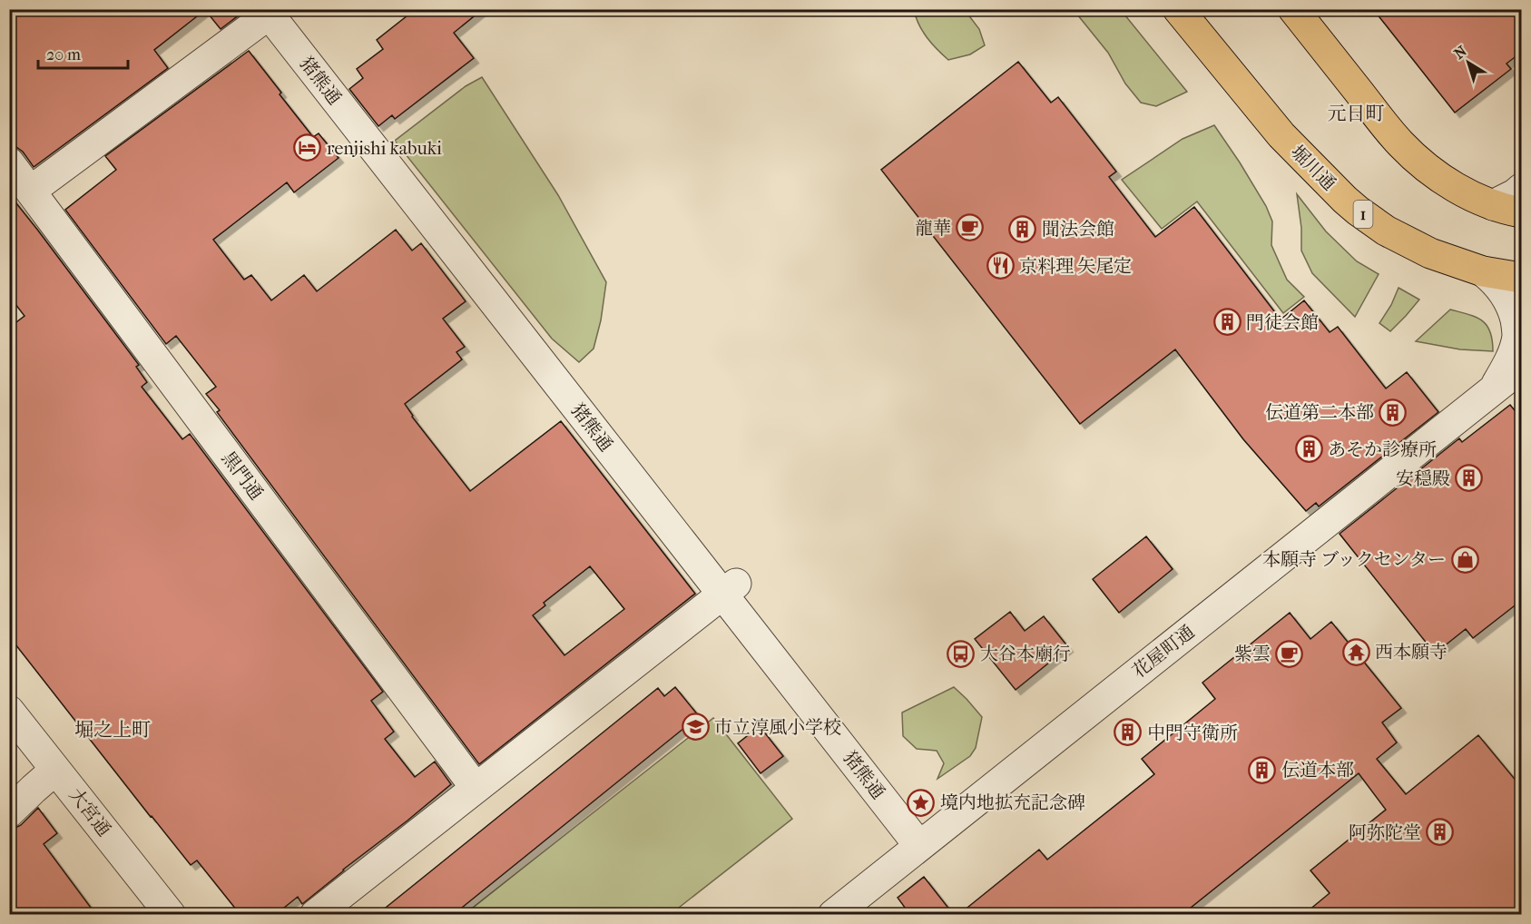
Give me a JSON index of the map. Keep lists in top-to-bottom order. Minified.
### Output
{"streets":{"highway":["堀川通","1"],"street":["猪熊通","黒門通","花屋町通","大宮通"]},"crossings":[["猪熊通","花屋町通"],["堀川通","花屋町通"]],"districts":["元日町","堀之上町"],"places":{"hotel":["renjishi kabuki"],"cafe":["龍華","紫雲"],"building":["聞法会館","門徒会館","伝道第二本部","あそか診療所","安穏殿","中門守衛所","伝道本部","阿弥陀堂"],"restaurant":["京料理 矢尾定"],"shop":["本願寺 ブックセンター"],"temple":["西本願寺"],"bus stop":["大谷本廟行"],"school or university":["市立淳風小学校"],"place":["境内地拡充記念碑"]},"scale_bar":"20 m","north":"top left"}
